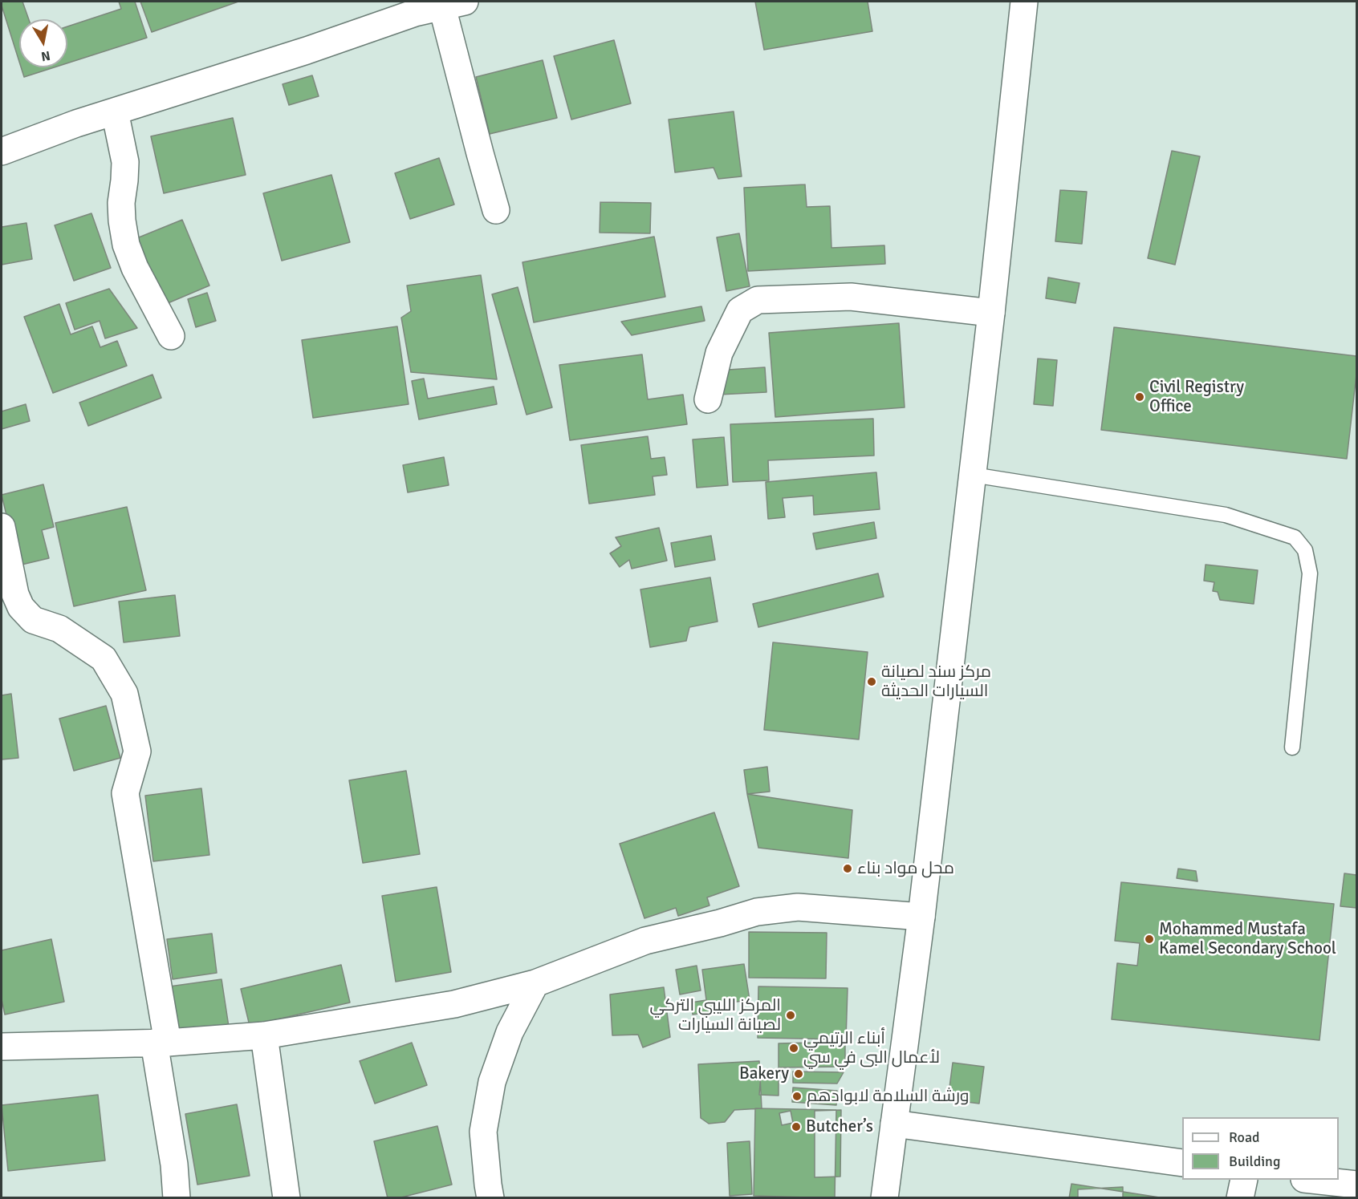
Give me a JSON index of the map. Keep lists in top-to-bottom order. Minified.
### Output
{"places":["Civil Registry Office","مركز سند لصيانة السيارات الحديثة","محل مواد بناء","Mohammed Mustafa Kamel Secondary School","المركز الليبي التركي لصيانة السيارات","أبناء الرتيمي لأعمال البى في سي","Bakery","ورشة السلامة لابوادهم","Butcher’s"],"legend":["Road","Building"],"north":"bottom"}
